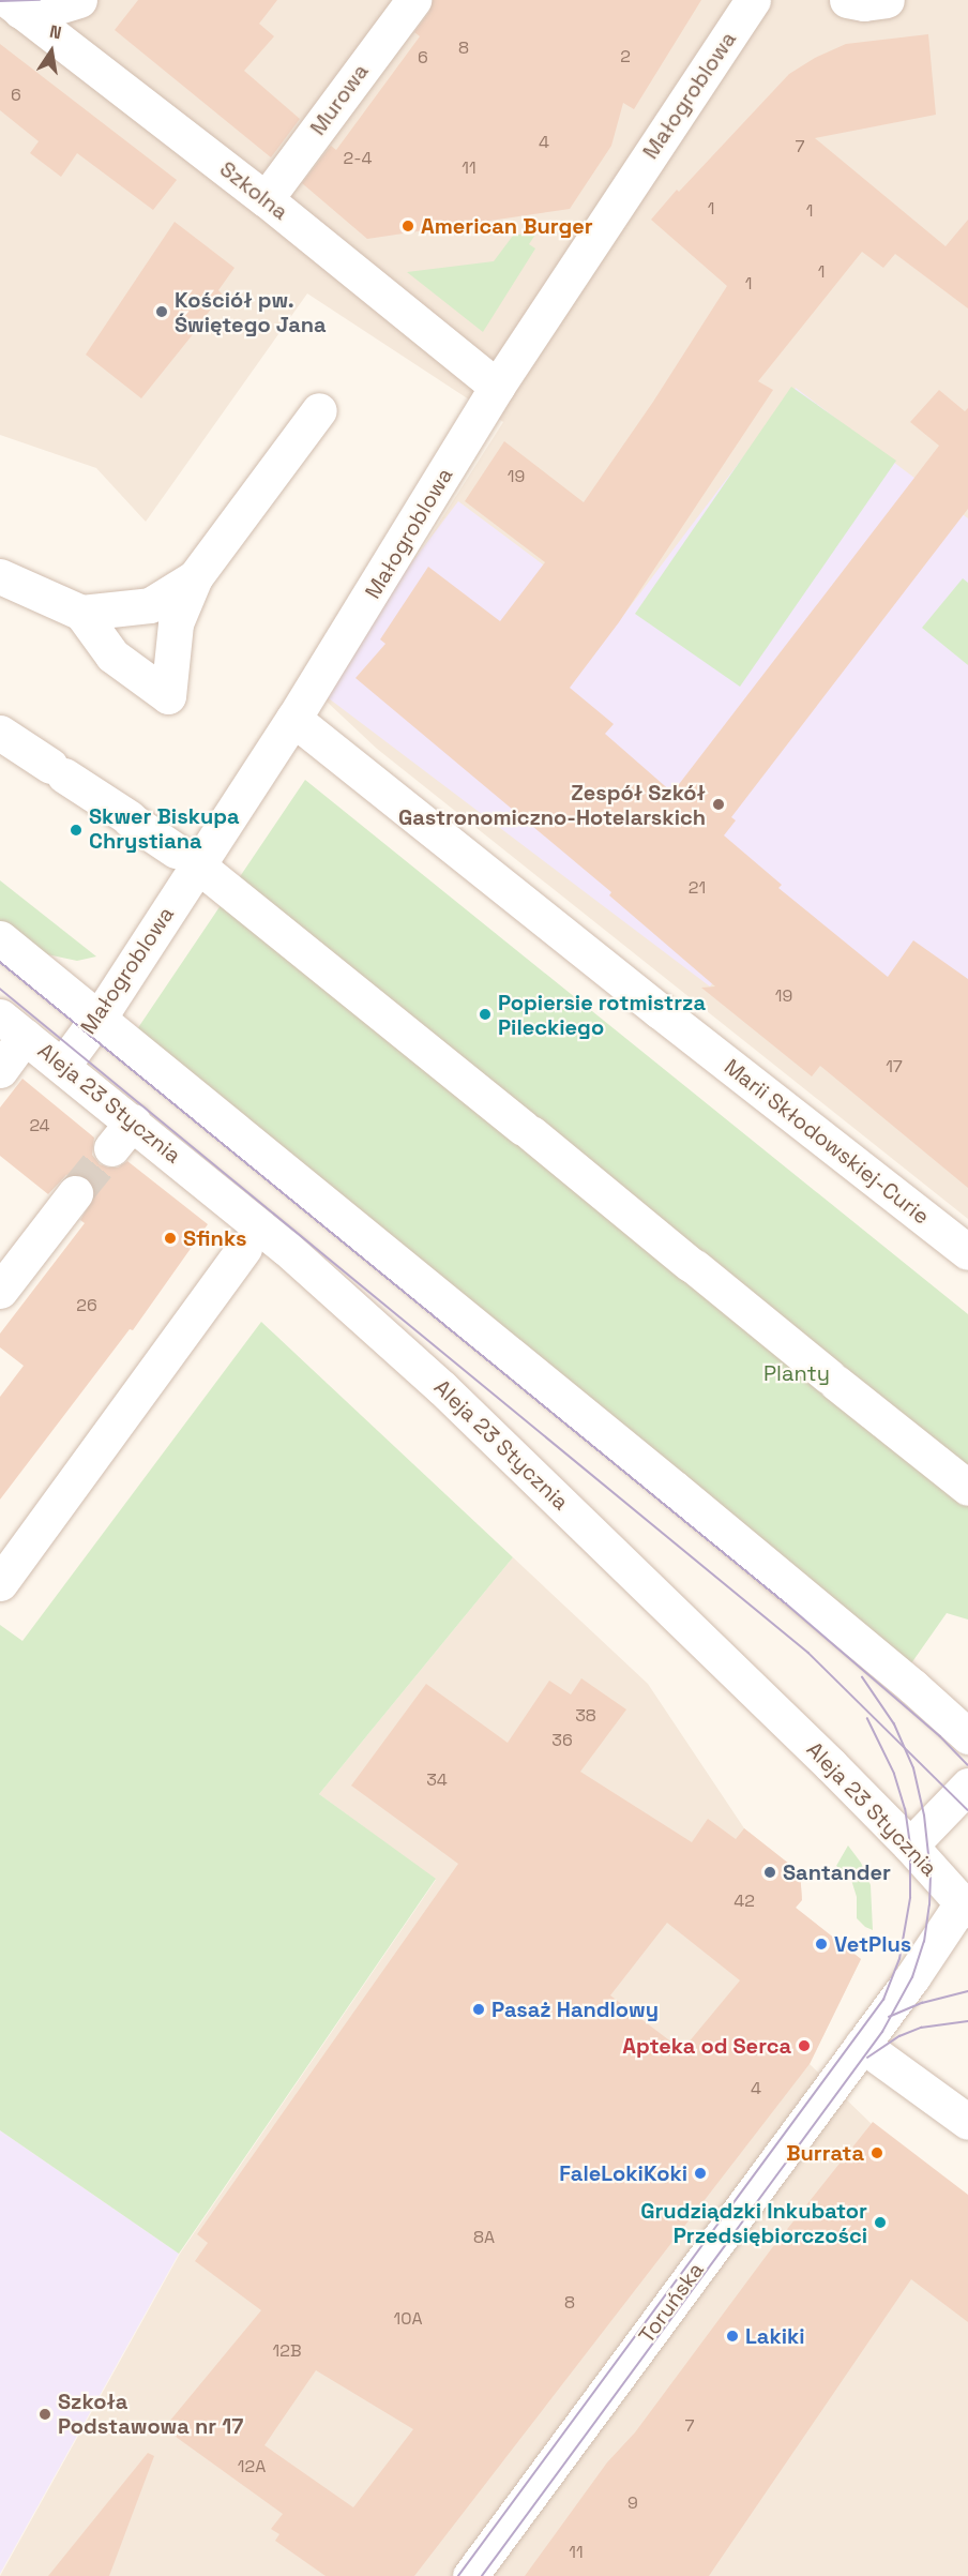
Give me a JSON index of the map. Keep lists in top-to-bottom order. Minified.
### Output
{"streets":{"street":["Małogroblowa","Murowa","Szkolna","Aleja 23 Stycznia","Marii Skłodowskiej-Curie","Toruńska"]},"crossings":[["Małogroblowa","Szkolna"],["Małogroblowa","Aleja 23 Stycznia"],["Małogroblowa","Marii Skłodowskiej-Curie"],["Murowa","Szkolna"],["Aleja 23 Stycznia","Toruńska"]],"parks":["Planty"],"places":["American Burger","Kościół pw. Świętego Jana","Zespół Szkół Gastronomiczno-Hotelarskich","Skwer Biskupa Chrystiana","Popiersie rotmistrza Pileckiego","Sfinks","Santander","VetPlus","Pasaż Handlowy","Apteka od Serca","Burrata","FaleLokiKoki","Grudziądzki Inkubator Przedsiębiorczości","Lakiki","Szkoła Podstawowa nr 17"],"house_numbers":["8","2","6","6","4","7","2-4","11","1","1","1","1","19","21","19","17","24","26","38","36","34","42","4","8A","8","10A","12B","7","12A","9","11"],"north":"top"}
